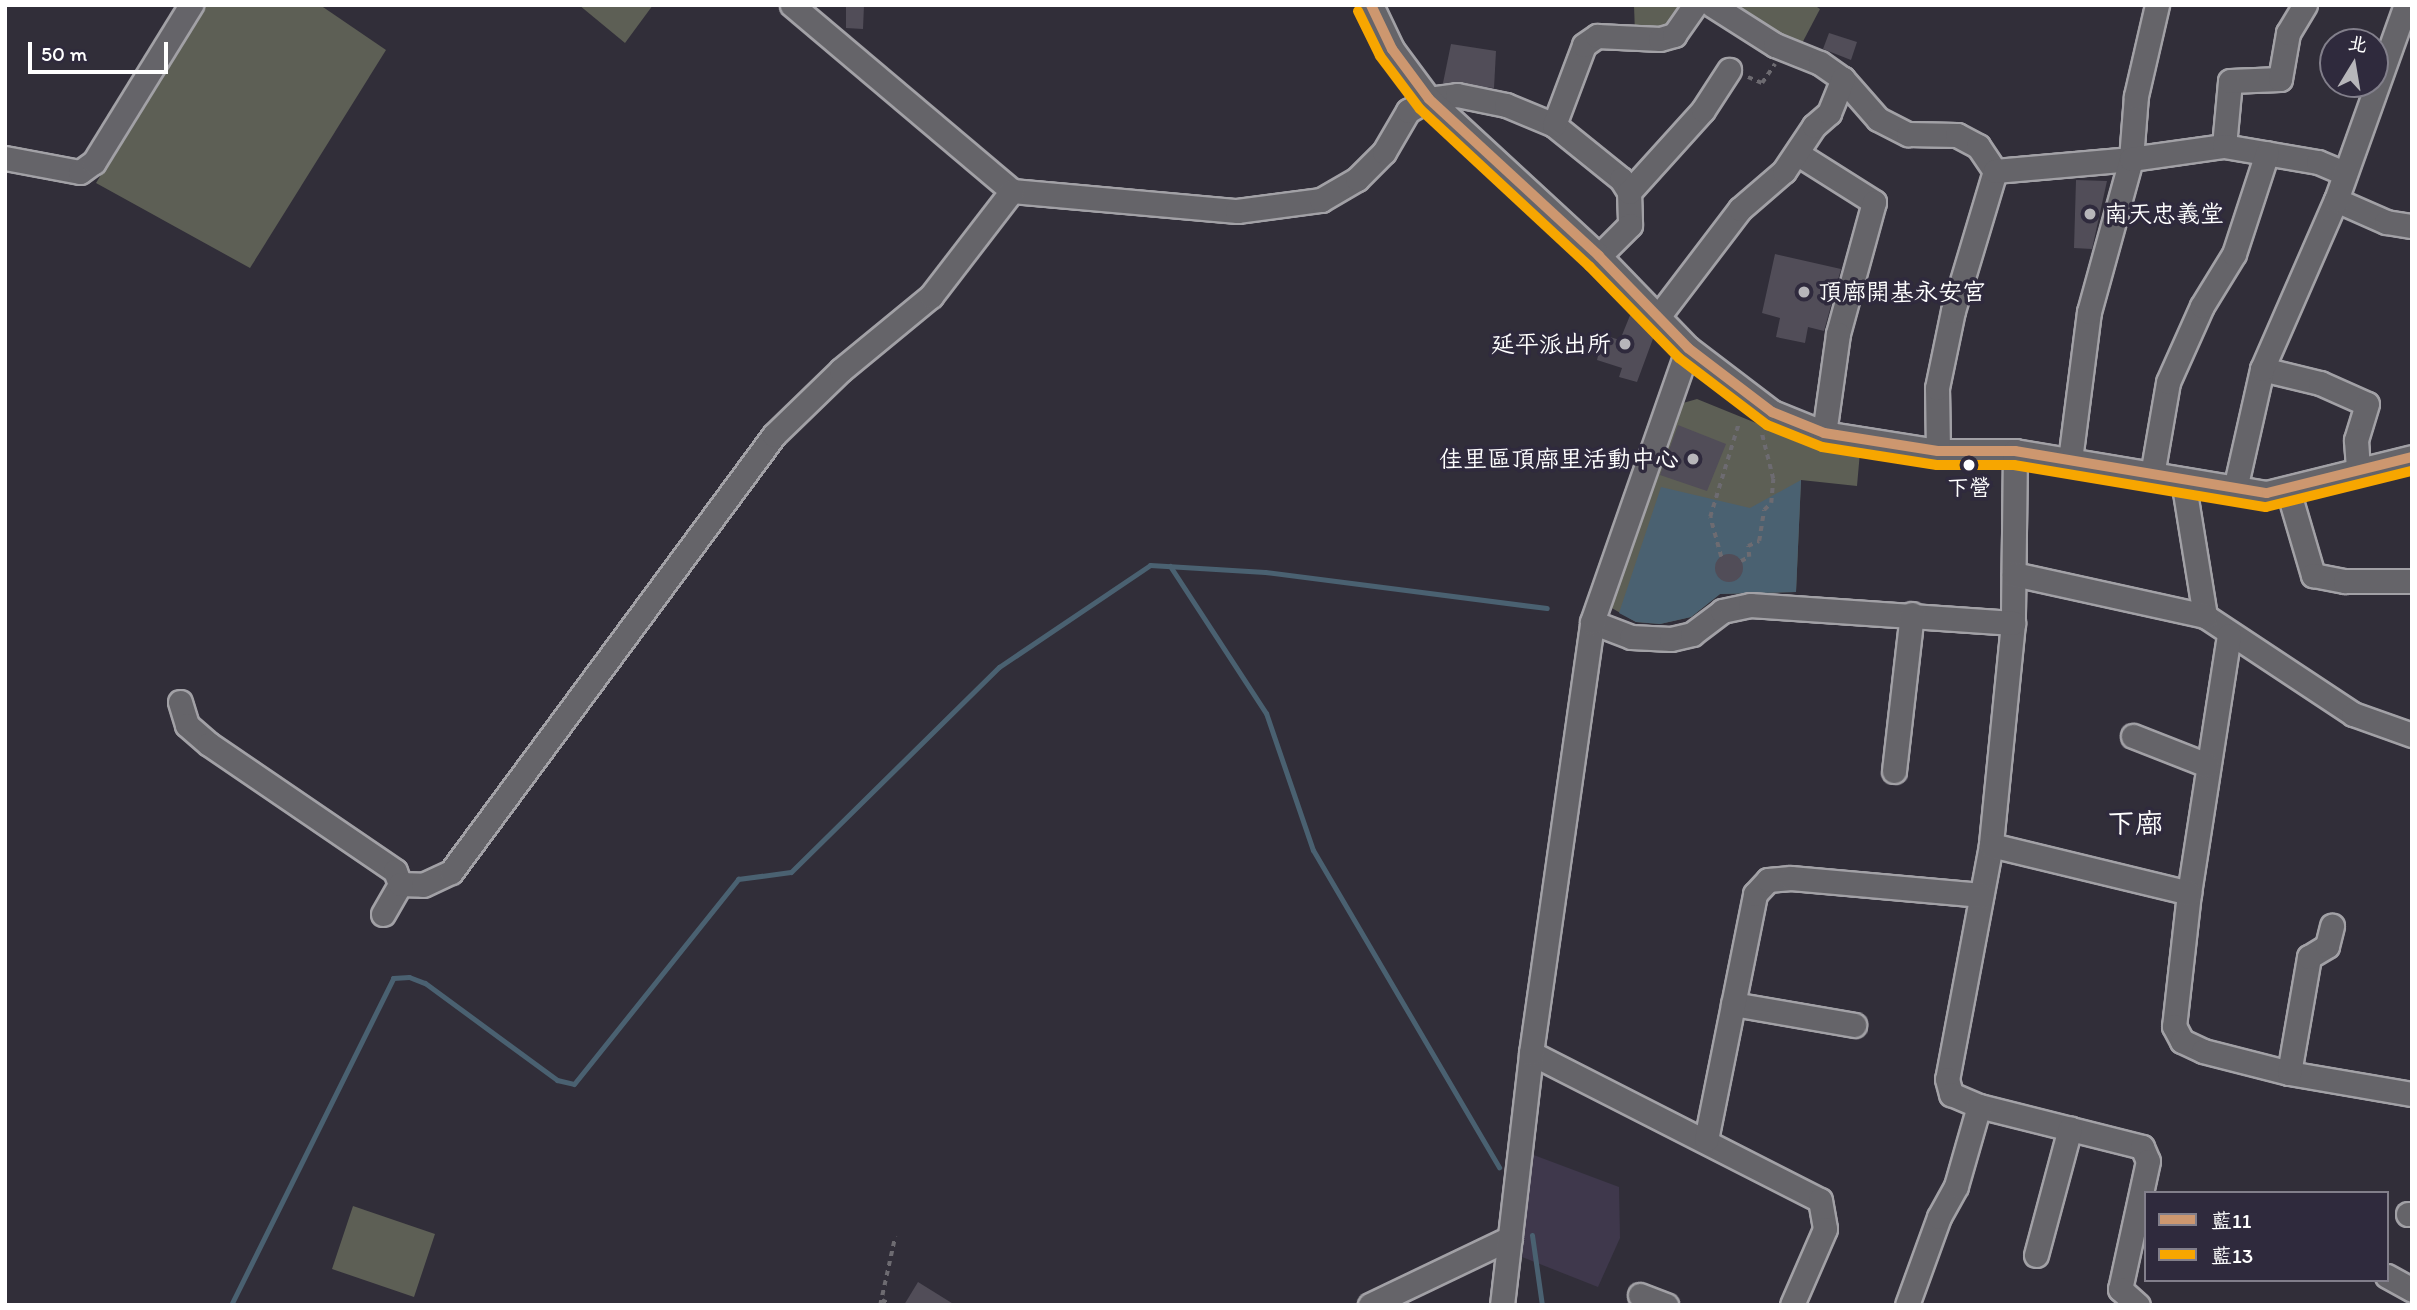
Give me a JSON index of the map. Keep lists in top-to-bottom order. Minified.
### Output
{"districts":["下廍"],"places":["南天忠義堂","頂廍開基永安宮","延平派出所","佳里區頂廍里活動中心","下營"],"lines":["transit line 藍11","transit line 藍13"],"legend":["藍11","藍13"],"scale_bar":"50 m","north":"top"}
